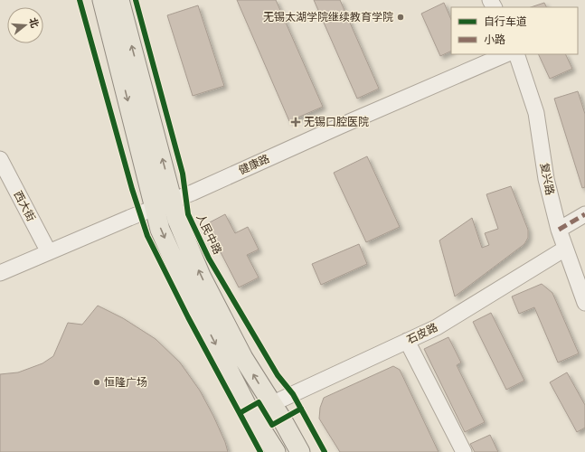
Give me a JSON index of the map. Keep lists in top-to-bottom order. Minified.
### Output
{"streets":{"main road":["人民中路"],"street":["健康路","复兴路","西大街","石皮路"]},"crossings":[["健康路","西大街"],["健康路","人民中路"],["复兴路","石皮路"],["人民中路","石皮路"]],"places":{"other":["无锡太湖学院继续教育学院","恒隆广场"],"health":["无锡口腔医院"]},"legend":["自行车道","小路"],"north":"right"}
